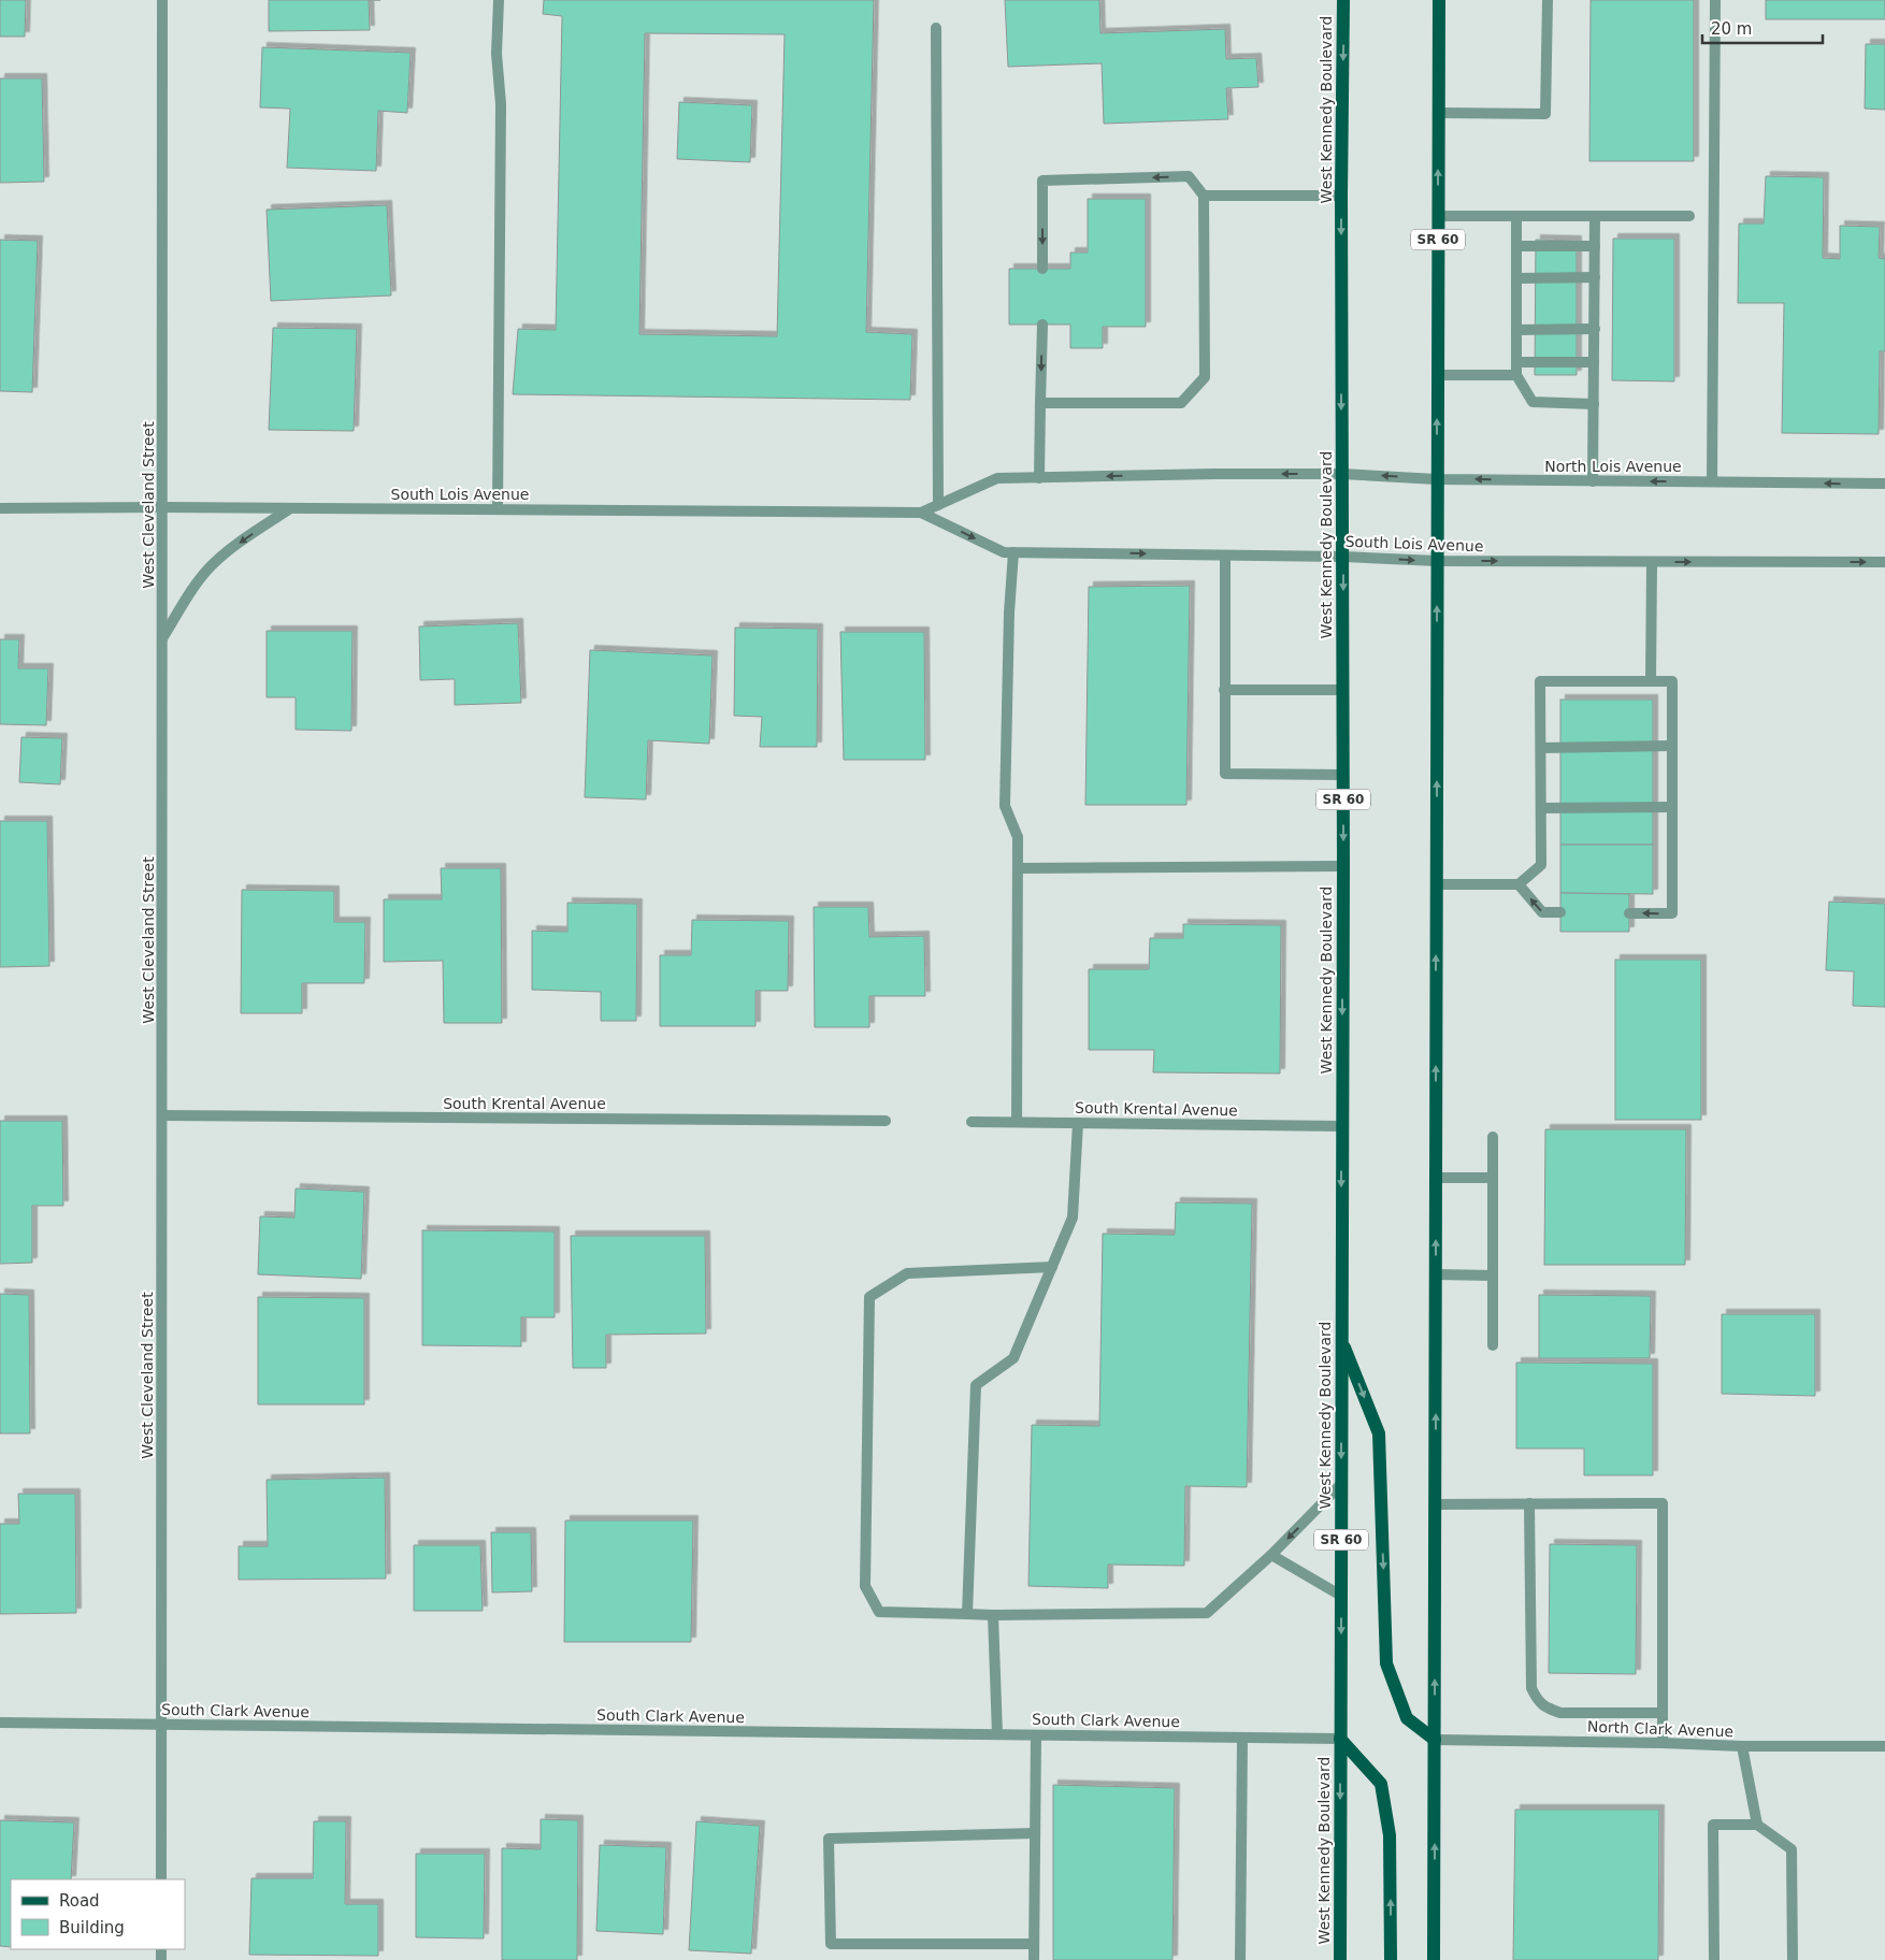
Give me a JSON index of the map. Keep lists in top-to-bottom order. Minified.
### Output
{"streets":{"main road":["West Kennedy Boulevard","SR 60"],"street":["North Lois Avenue","South Lois Avenue","West Cleveland Street","South Krental Avenue","South Clark Avenue","North Clark Avenue"]},"crossings":[["West Kennedy Boulevard","North Lois Avenue"],["West Kennedy Boulevard","South Lois Avenue"],["West Kennedy Boulevard","South Krental Avenue"],["West Kennedy Boulevard","South Clark Avenue"],["SR 60","North Lois Avenue"],["SR 60","South Lois Avenue"],["SR 60","North Clark Avenue"],["North Lois Avenue","South Lois Avenue"],["South Lois Avenue","West Cleveland Street"],["West Cleveland Street","South Krental Avenue"],["West Cleveland Street","South Clark Avenue"]],"one_way":["North Lois Avenue"],"legend":["Road","Building"],"scale_bar":"20 m"}
